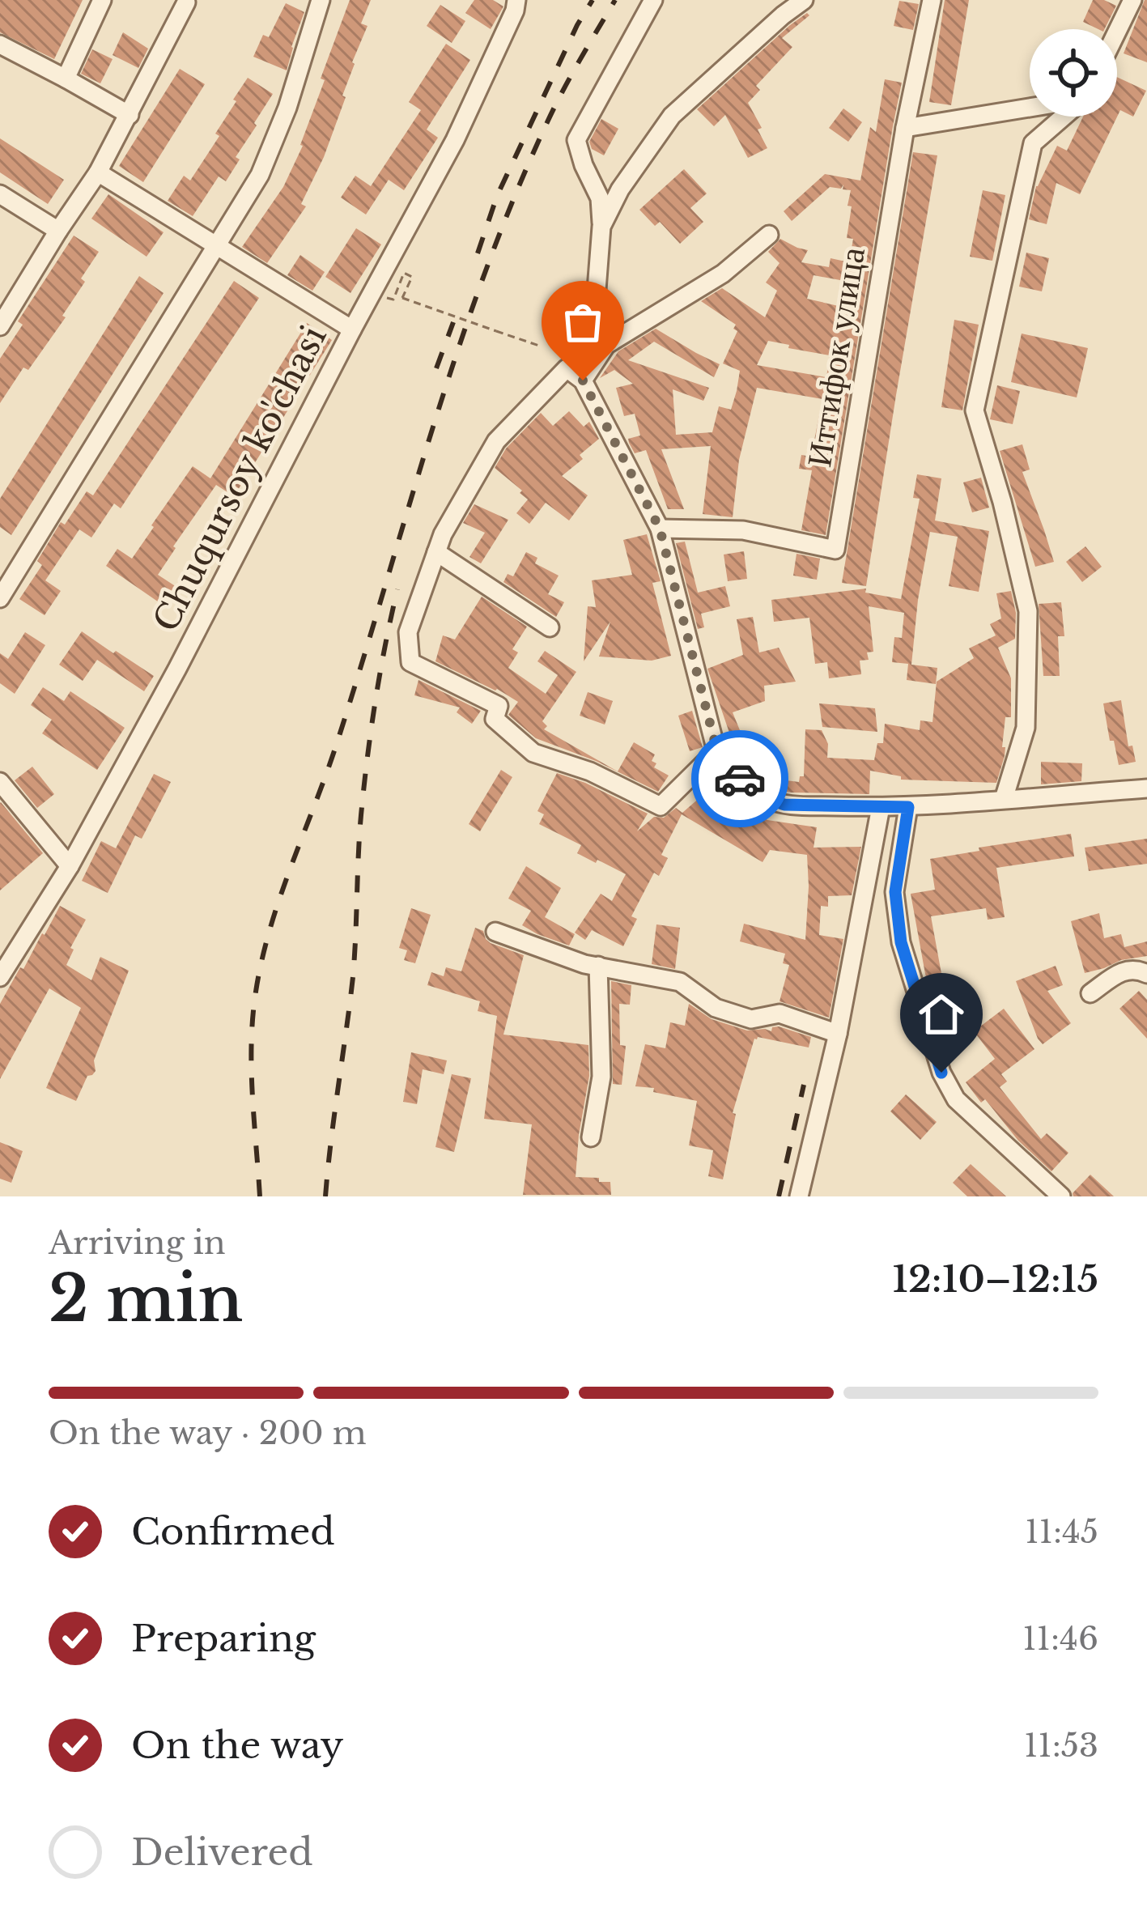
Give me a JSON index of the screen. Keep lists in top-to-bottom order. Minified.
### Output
{"streets":{"street":["Иттифок улица","Chuqursoy ko'chasi"]},"page":{"heading":["2 min","Arriving in","12:10–12:15"],"bar":"On the way · 200 m","list":[["Confirmed","11:45"],["Preparing","11:46"],["On the way","11:53"],"Delivered"]}}
